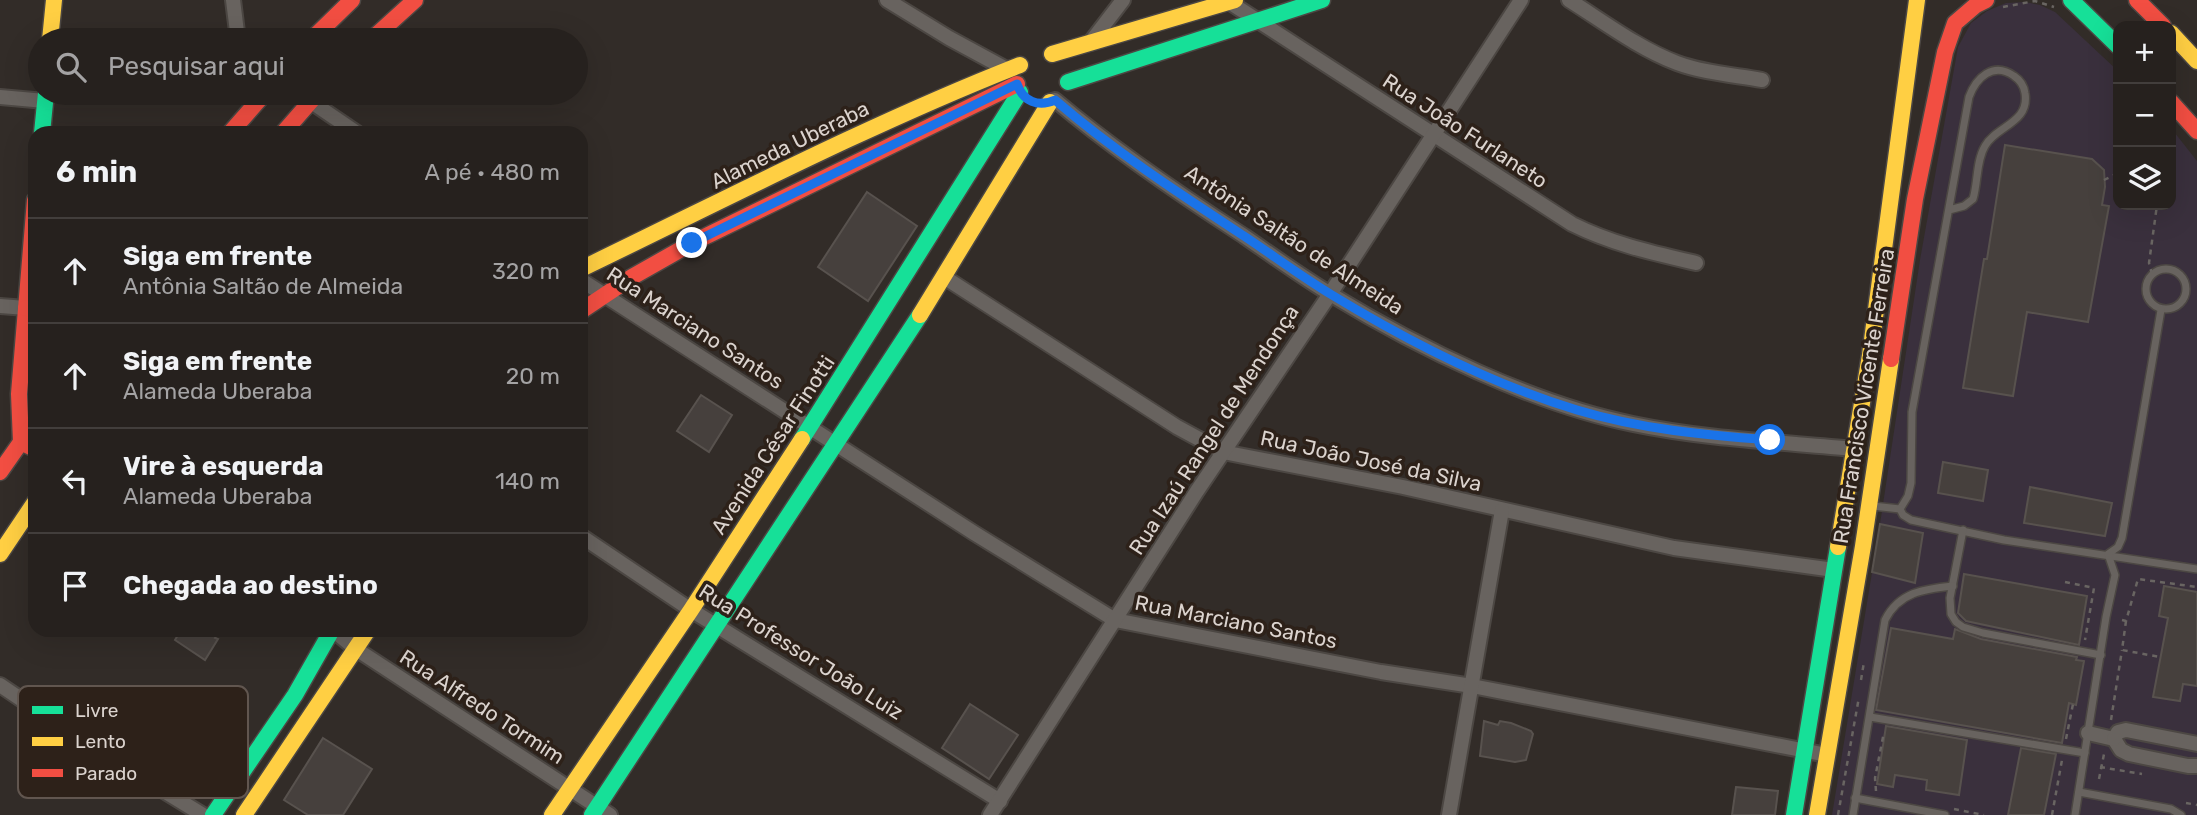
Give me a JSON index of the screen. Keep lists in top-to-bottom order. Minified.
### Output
{"streets":{"main road":["Alameda Uberaba","Rua Francisco Vicente Ferreira","Avenida César Finotti"],"street":["Rua João Furlaneto","Antônia Saltão de Almeida","Rua Marciano Santos","Rua Izaú Rangel de Mendonça","Rua João José da Silva","Rua Professor João Luiz","Rua Alfredo Tormim"]},"crossings":[["Rua João Furlaneto","Alameda Uberaba"],["Rua João Furlaneto","Rua Izaú Rangel de Mendonça"],["Alameda Uberaba","Antônia Saltão de Almeida"],["Alameda Uberaba","Rua Marciano Santos"],["Alameda Uberaba","Avenida César Finotti"],["Antônia Saltão de Almeida","Rua Francisco Vicente Ferreira"],["Antônia Saltão de Almeida","Rua Izaú Rangel de Mendonça"],["Antônia Saltão de Almeida","Avenida César Finotti"],["Rua Marciano Santos","Rua Francisco Vicente Ferreira"],["Rua Marciano Santos","Rua Izaú Rangel de Mendonça"],["Rua Marciano Santos","Avenida César Finotti"],["Rua Francisco Vicente Ferreira","Rua João José da Silva"],["Rua Izaú Rangel de Mendonça","Rua João José da Silva"],["Rua Izaú Rangel de Mendonça","Rua Professor João Luiz"],["Avenida César Finotti","Rua Professor João Luiz"],["Avenida César Finotti","Rua Alfredo Tormim"]],"legend":["Livre","Lento","Parado"],"page":{"map_buttons":["+","−"],"search":"Pesquisar aqui","heading":["6 min","A pé · 480 m"],"list":[["Siga em frente","Antônia Saltão de Almeida","320 m"],["Siga em frente","Alameda Uberaba","20 m"],["Vire à esquerda","Alameda Uberaba","140 m"],"Chegada ao destino"]}}
